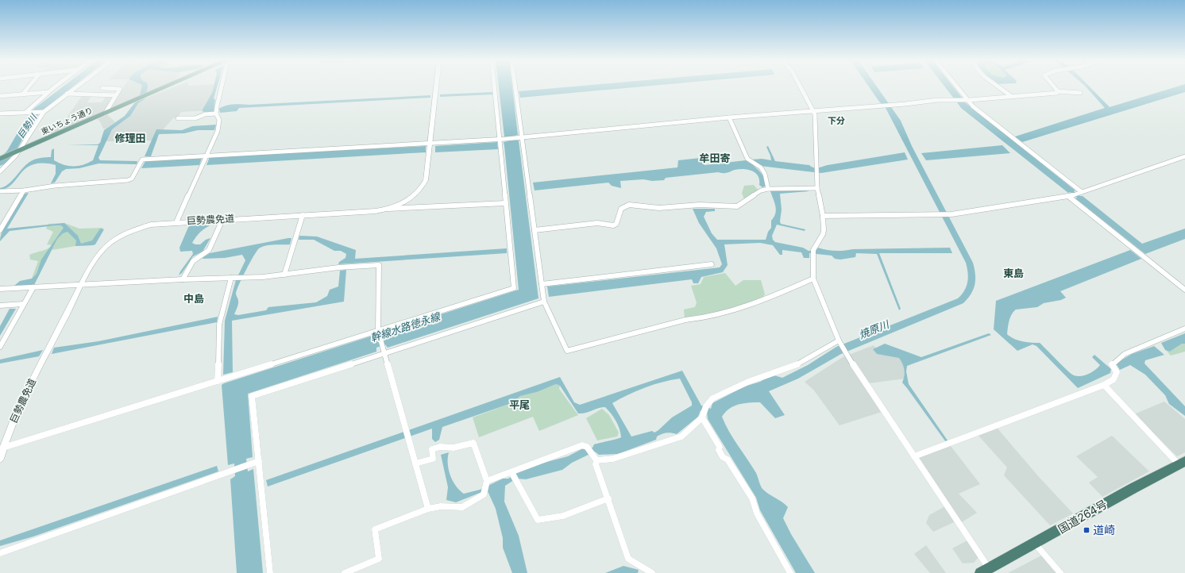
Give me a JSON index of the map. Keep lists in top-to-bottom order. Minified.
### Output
{"streets":{"highway":["国道264号"],"main road":["東いちょう通り"],"street":["巨勢農免道"]},"districts":["下分","修理田","牟田寄","東島","中島","平尾"],"water":["巨勢川","幹線水路徳永線","焼原川"],"places":{"transit":["道崎"]}}
